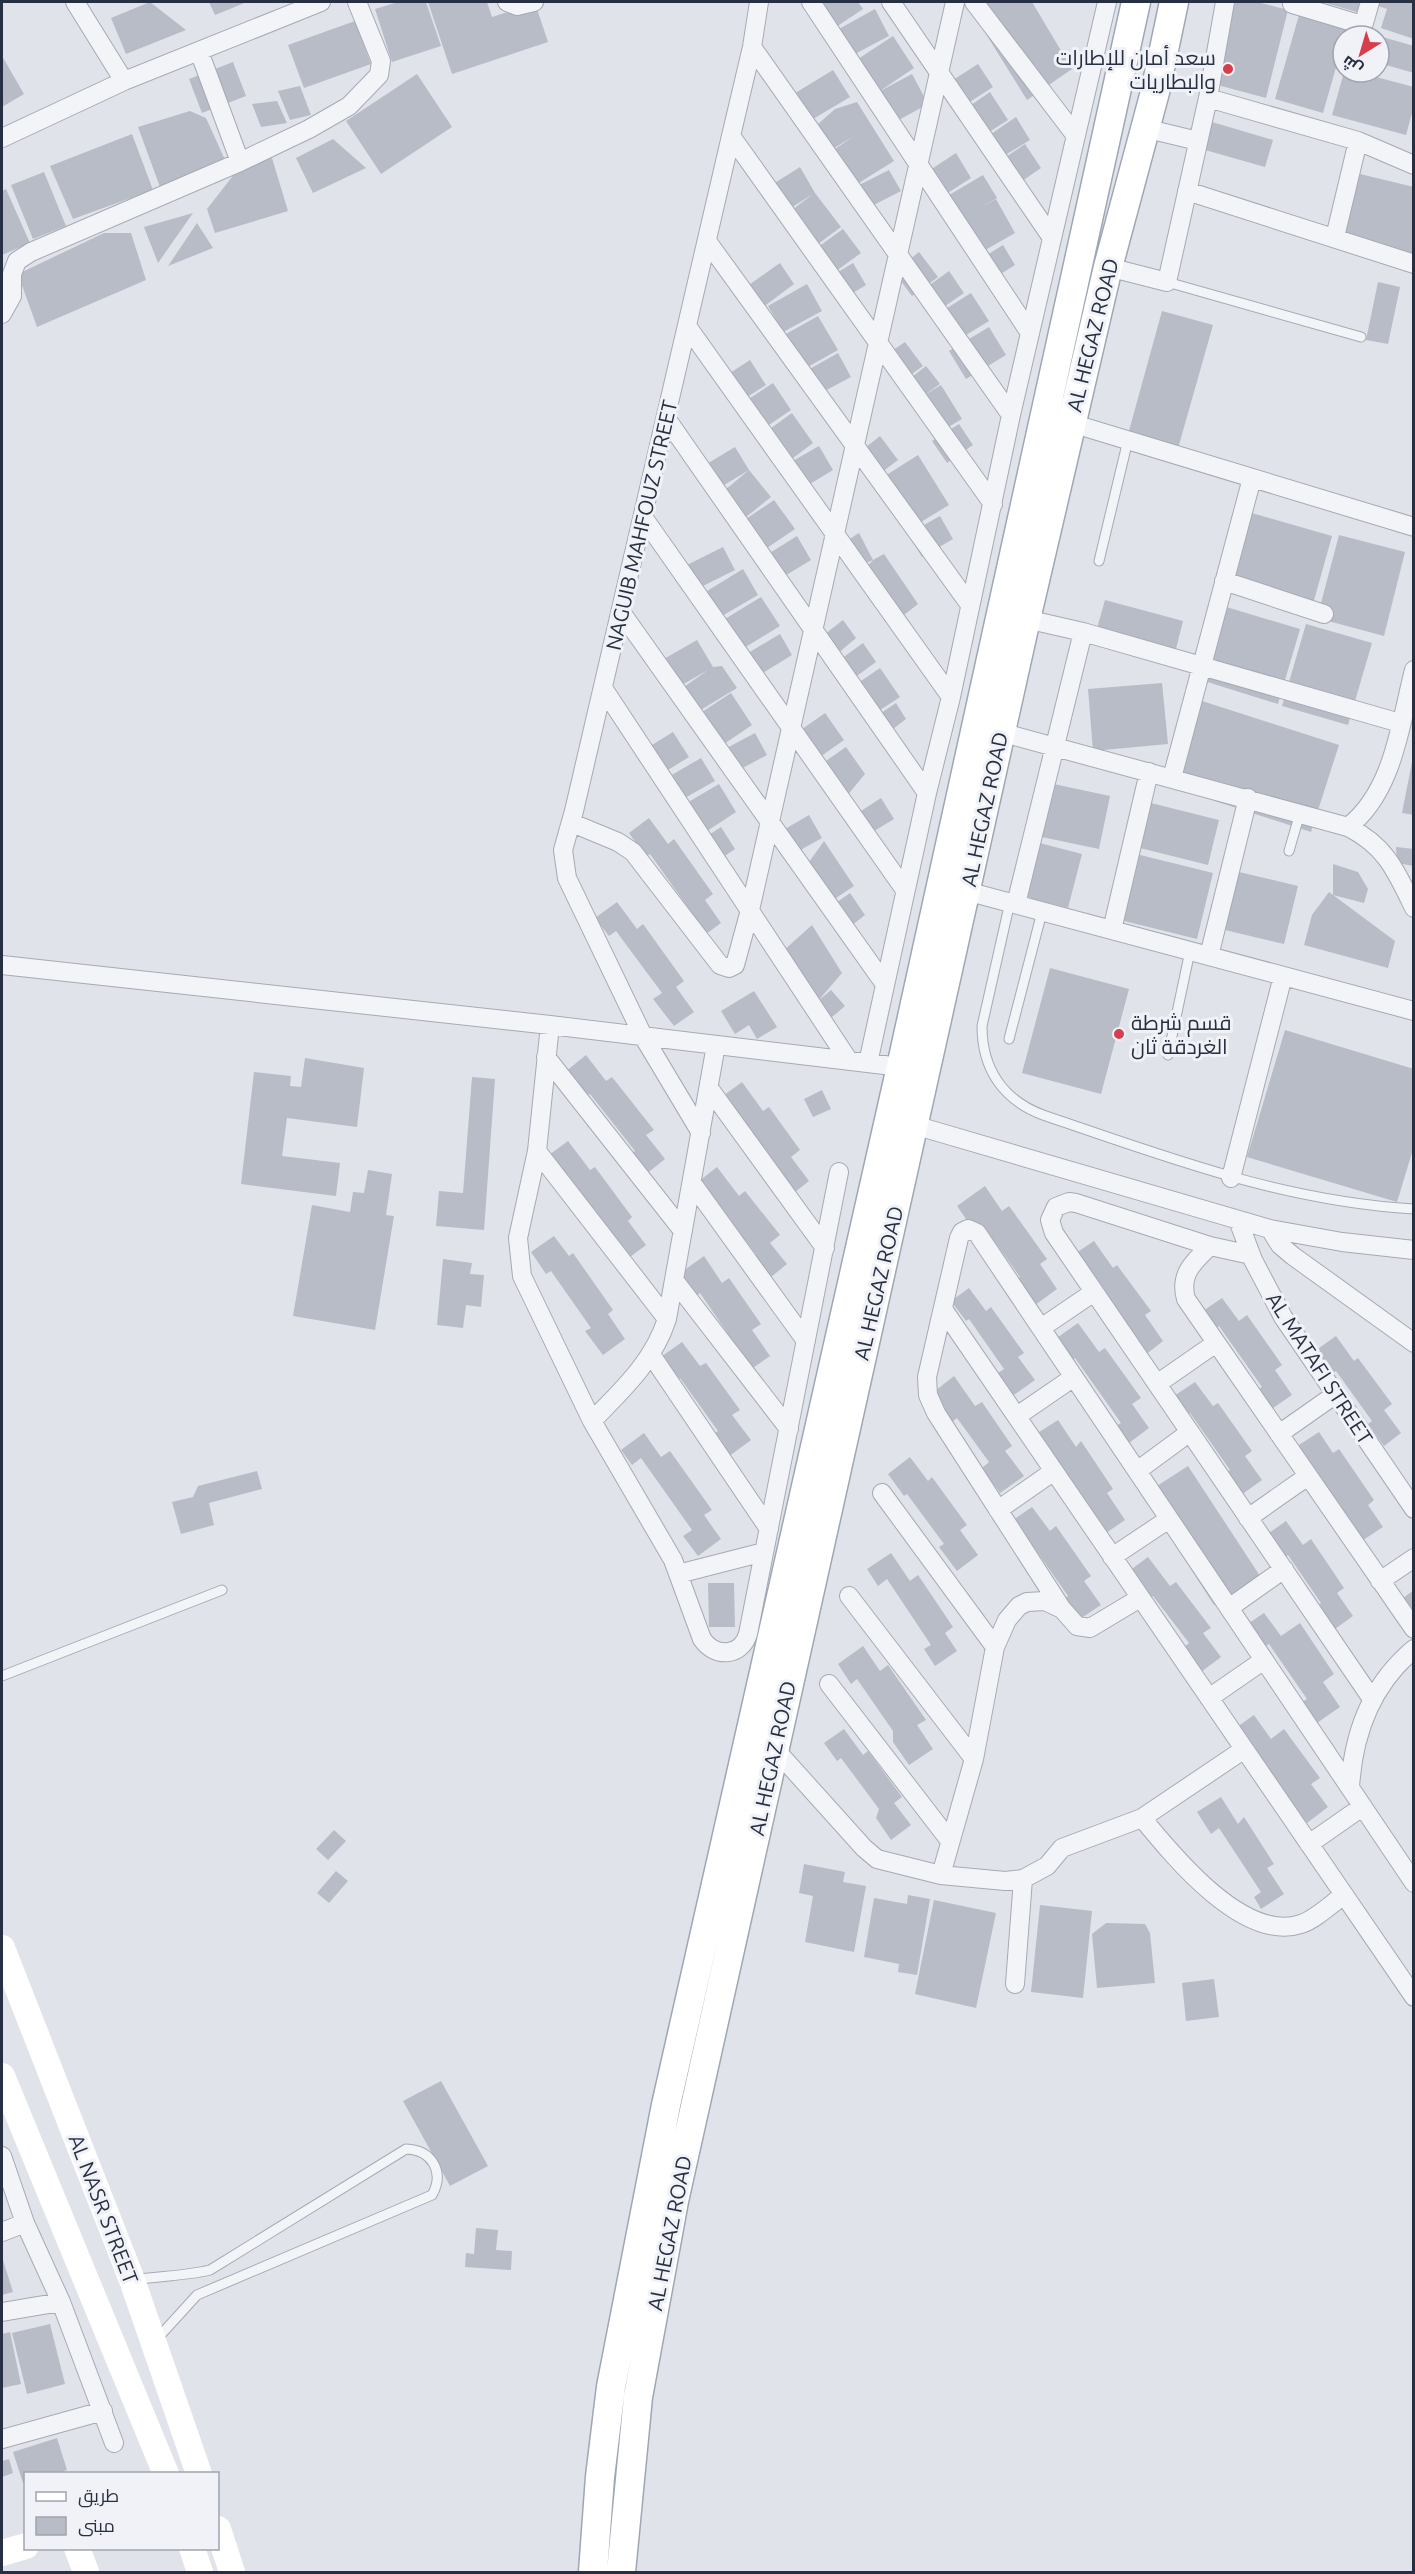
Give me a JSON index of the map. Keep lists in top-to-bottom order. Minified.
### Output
{"streets":{"main road":["AL HEGAZ ROAD","AL NASR STREET"],"street":["NAGUIB MAHFOUZ STREET","AL MATAFI STREET"]},"places":["سعد أمان للإطارات والبطاريات","قسم شرطة الغردقة ثان"],"legend":["طريق","مبنى"],"north":"bottom left"}
